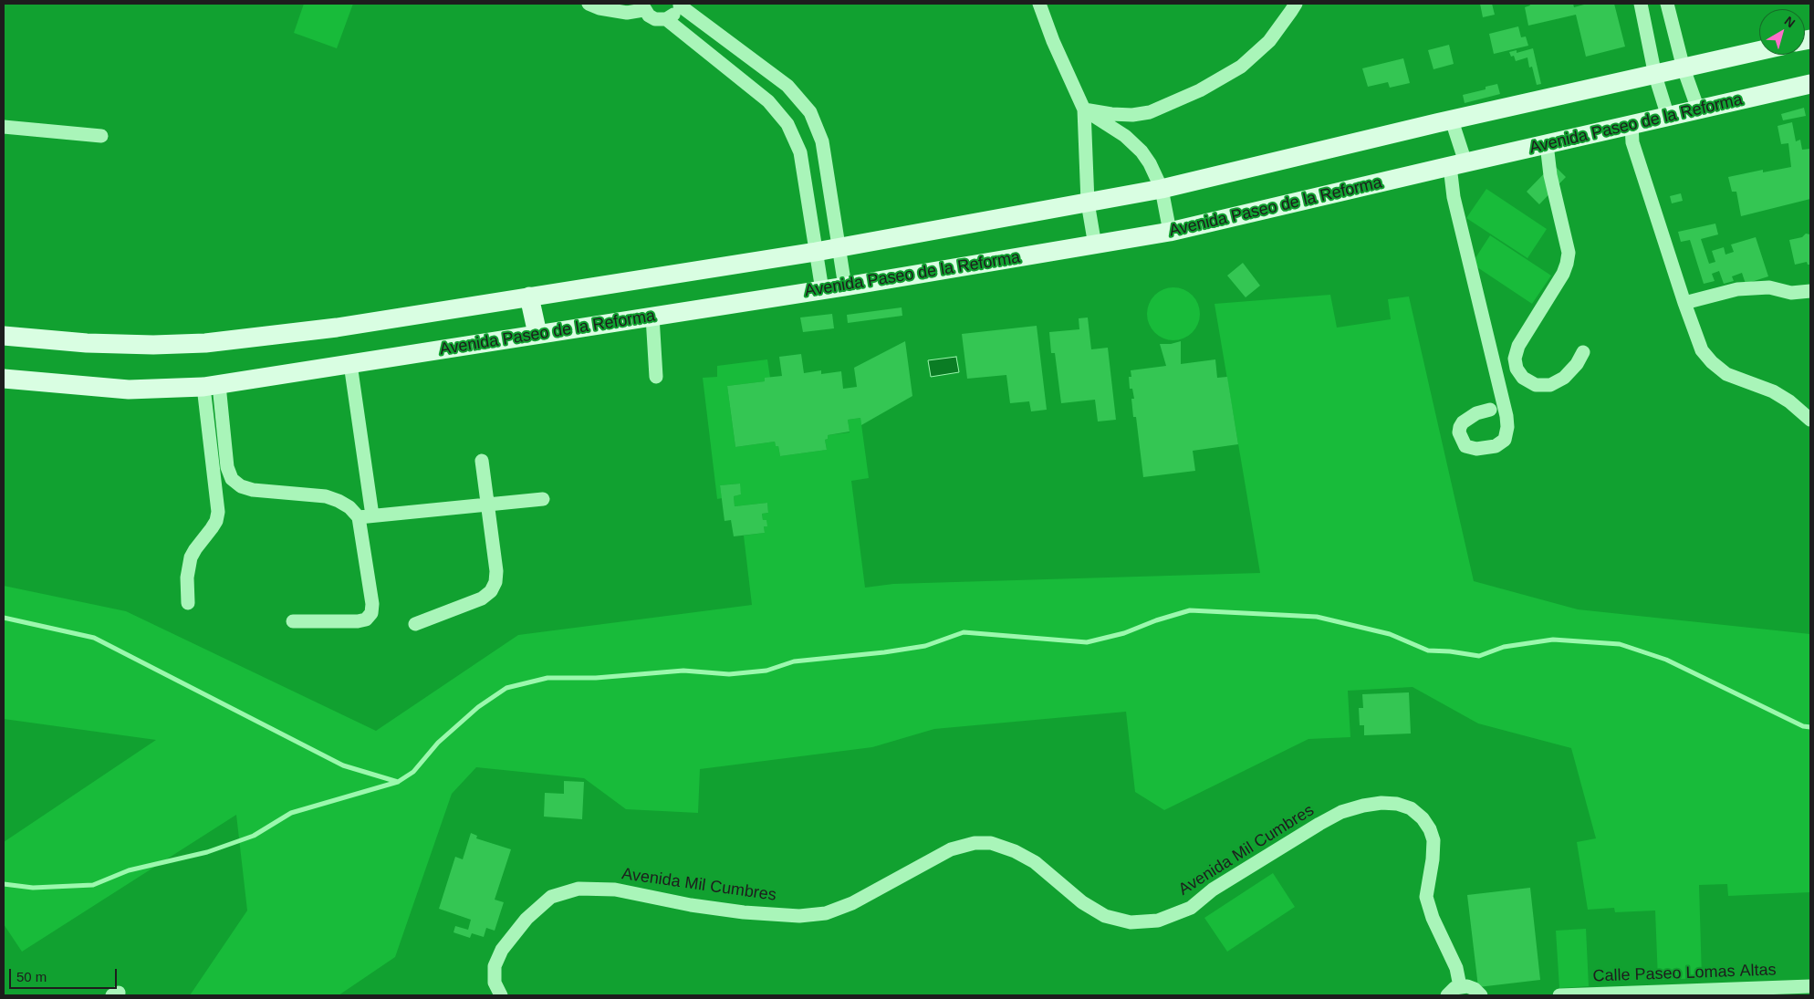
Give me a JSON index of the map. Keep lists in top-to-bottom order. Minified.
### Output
{"streets":{"main road":["Avenida Paseo de la Reforma"],"street":["Avenida Mil Cumbres","Calle Paseo Lomas Altas"]},"scale_bar":"50 m","north":"top right"}
